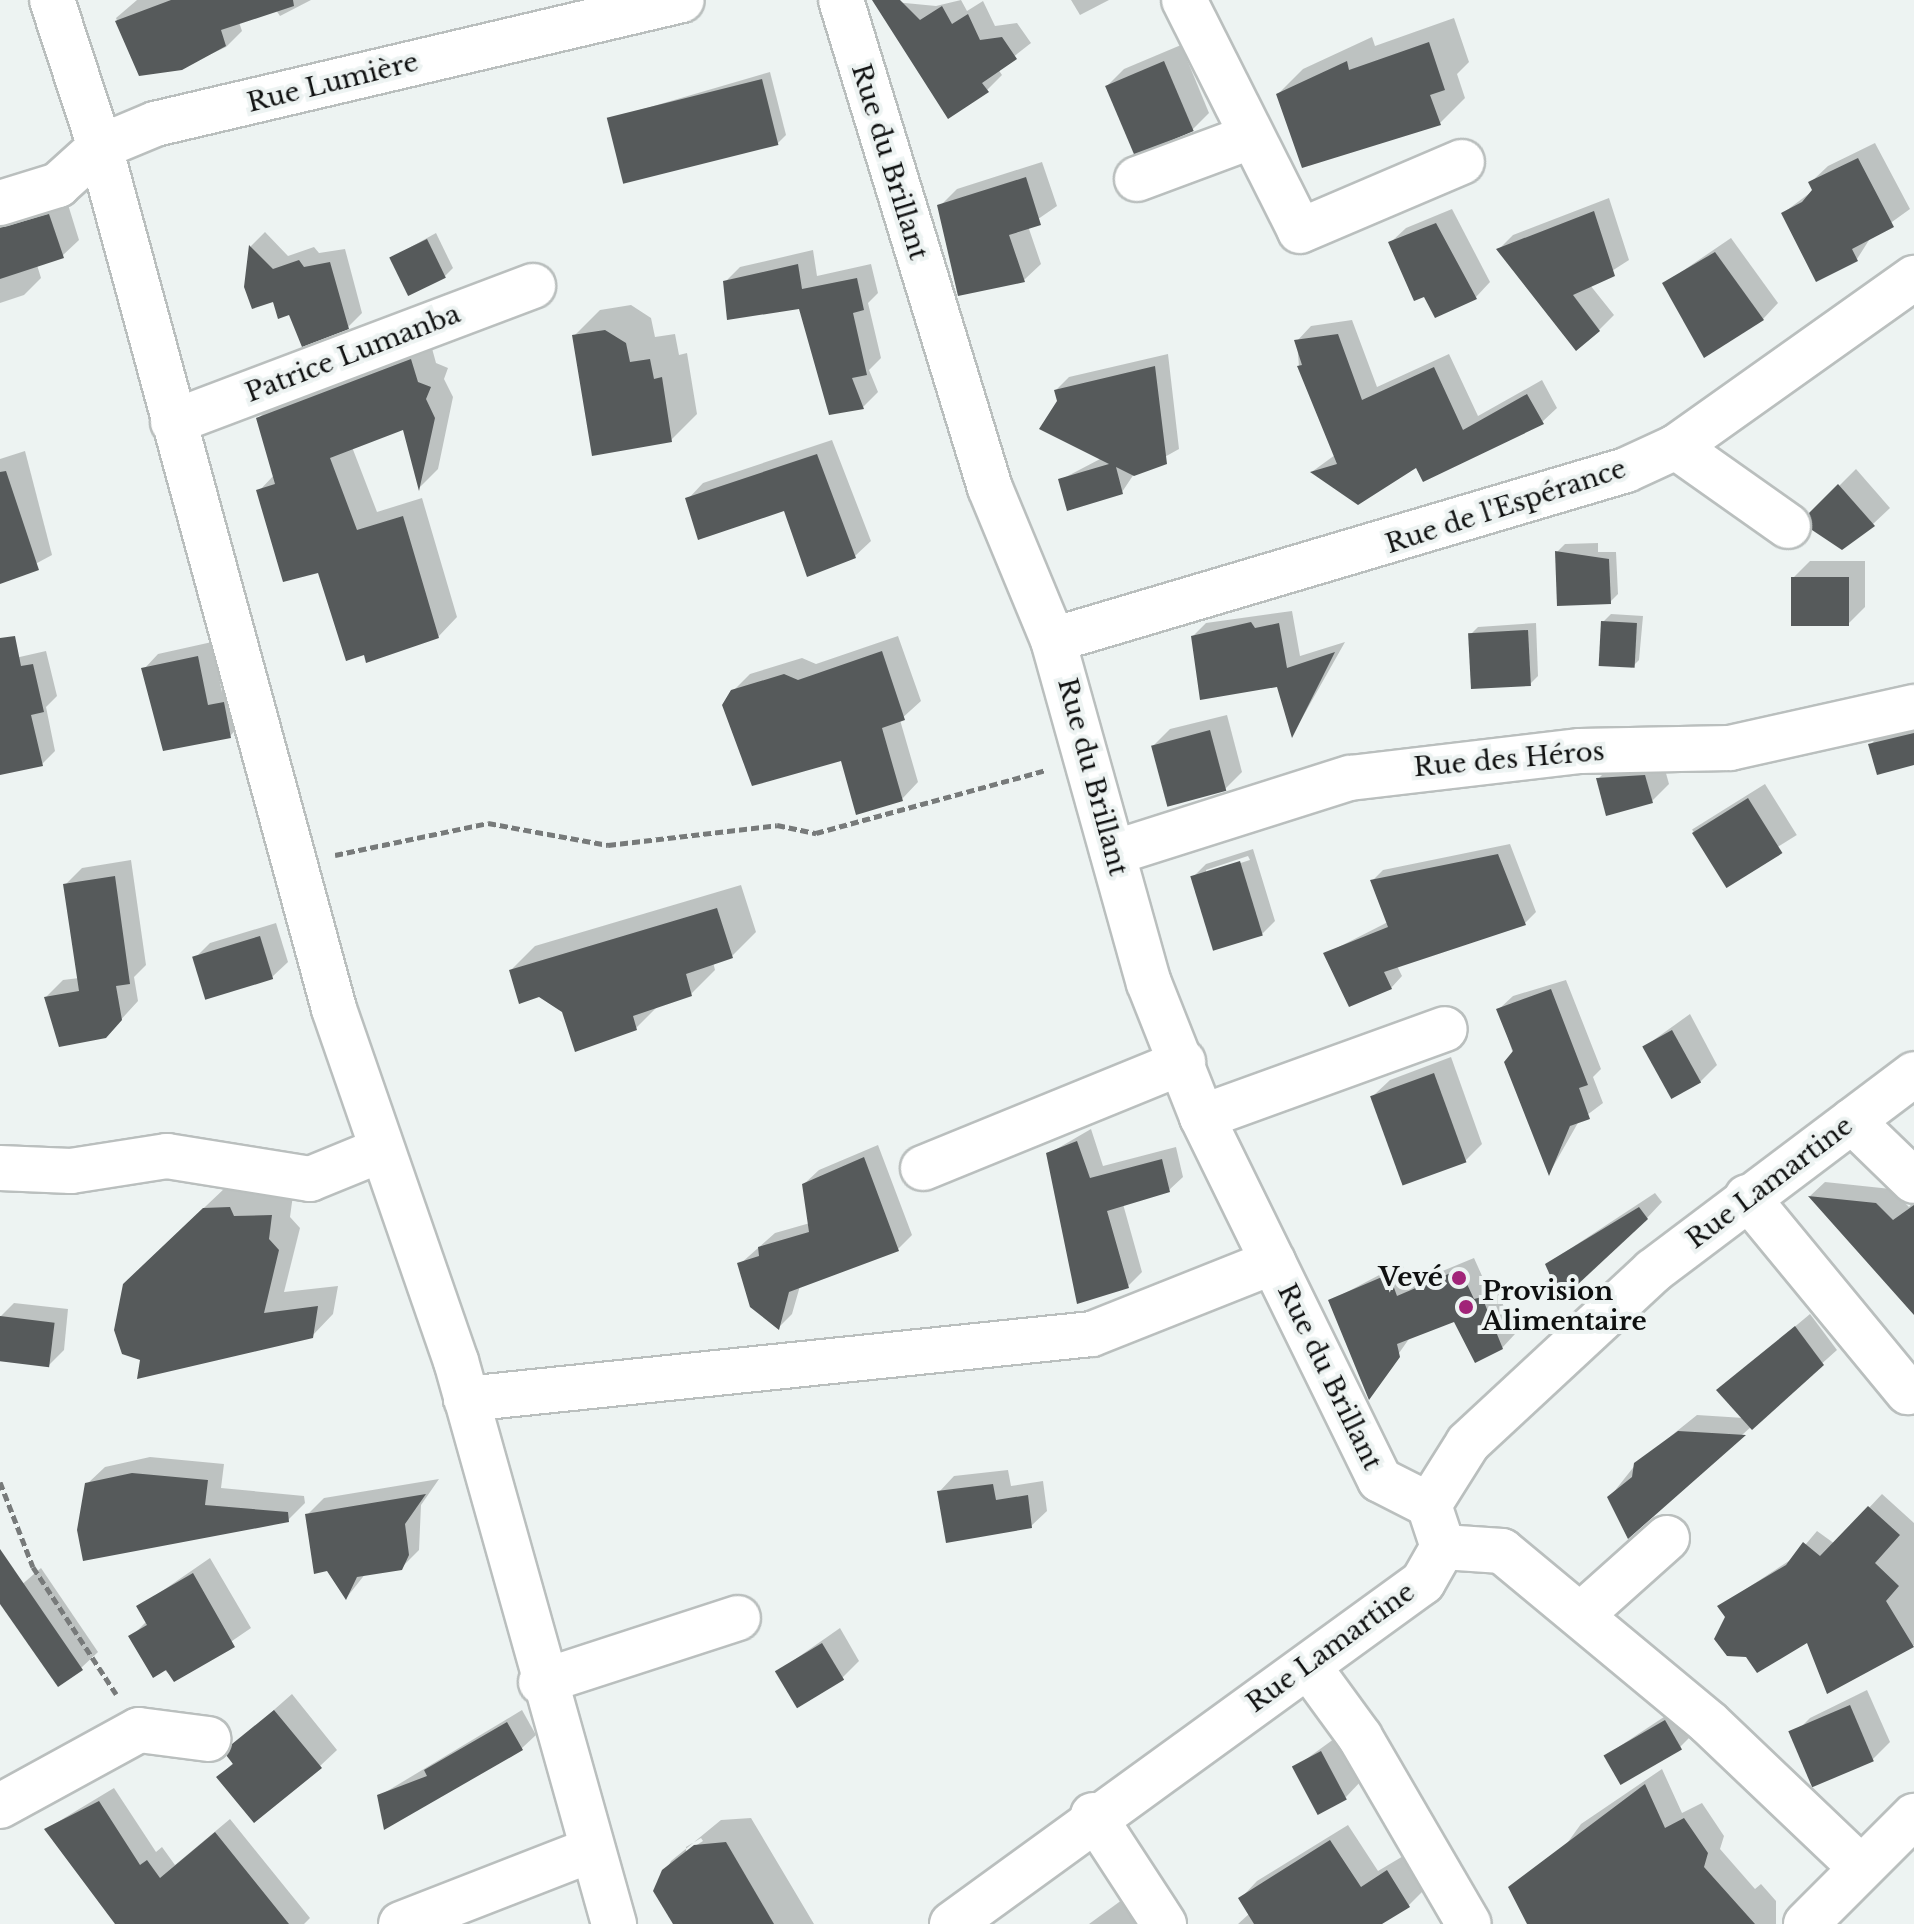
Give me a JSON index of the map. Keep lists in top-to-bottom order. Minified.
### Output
{"streets":{"street":["Rue Lumière","Rue du Brillant","Patrice Lumanba","Rue de l'Espérance","Rue des Héros","Rue Lamartine"]},"crossings":[["Rue du Brillant","Rue de l'Espérance"],["Rue du Brillant","Rue des Héros"],["Rue du Brillant","Rue Lamartine"]],"places":["Vevé","Provision Alimentaire"]}
